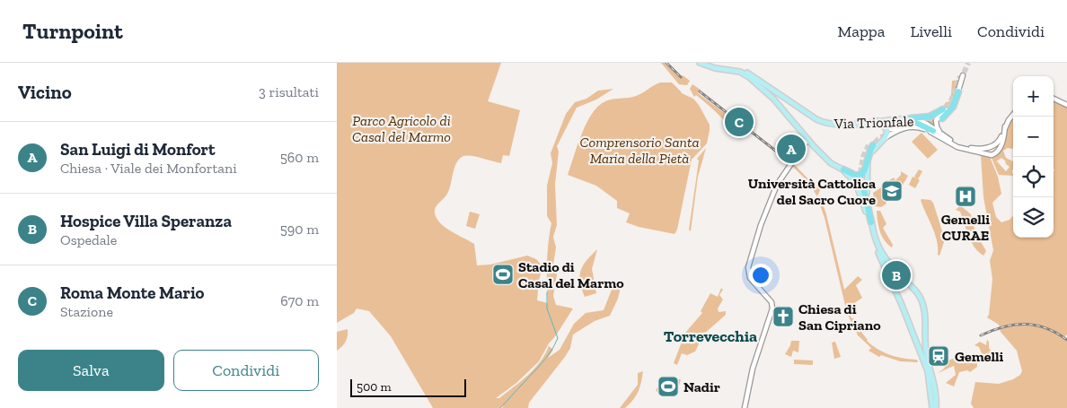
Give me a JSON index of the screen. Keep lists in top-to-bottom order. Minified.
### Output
{"streets":{"main road":["Via Trionfale"]},"districts":["Torrevecchia"],"parks":["Parco Agricolo di Casal del Marmo","Comprensorio Santa Maria della Pietà"],"places":{"school or university":["Università Cattolica del Sacro Cuore"],"hospital":["Gemelli CURAE"],"sports":["Stadio di Casal del Marmo","Nadir"],"church":["Chiesa di San Cipriano"],"station":["Gemelli"]},"scale_bar":"500 m","page":{"header":"Turnpoint","nav":["Mappa","Livelli","Condividi"],"heading":["Vicino","3 risultati"],"map_buttons":["+","−"],"pins":["C","A","B"],"list":[{"mark":"A","name":"San Luigi di Monfort","note":"Chiesa · Viale dei Monfortani","value":"560 m"},{"mark":"B","name":"Hospice Villa Speranza","note":"Ospedale","value":"590 m"},{"mark":"C","name":"Roma Monte Mario","note":"Stazione","value":"670 m"}],"buttons":["Salva","Condividi"],"scale":"500 m"}}
